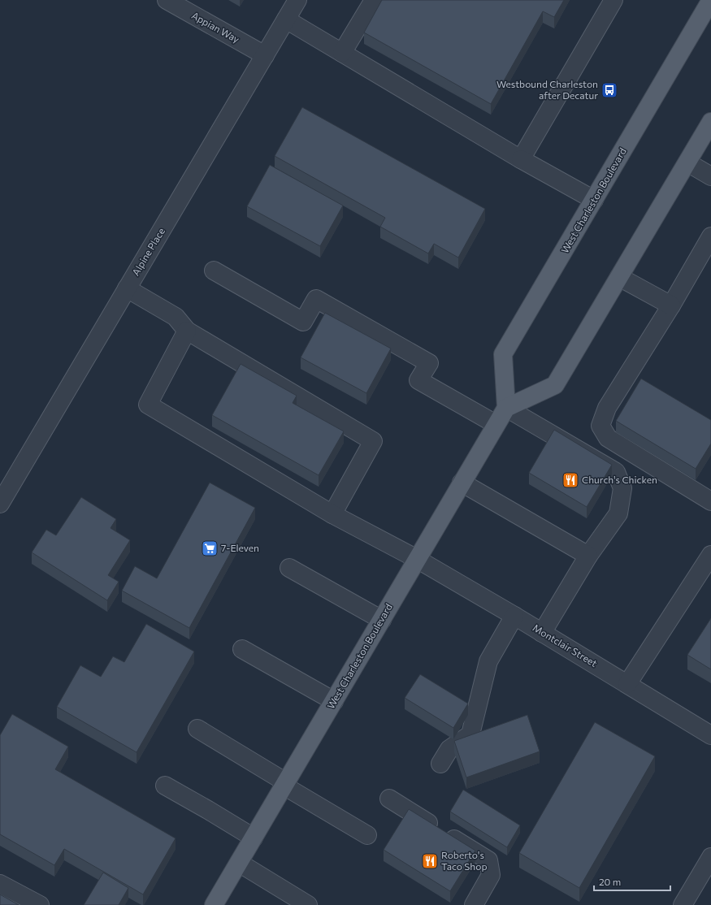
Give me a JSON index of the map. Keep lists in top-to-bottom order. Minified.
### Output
{"streets":{"main road":["West Charleston Boulevard"],"street":["Appian Way","Alpine Place","Montclair Street"]},"crossings":[["Appian Way","Alpine Place"],["West Charleston Boulevard","Montclair Street"]],"places":{"bus stop":["Westbound Charleston after Decatur"],"restaurant":["Church's Chicken","Roberto's Taco Shop"],"supermarket":["7-Eleven"]},"scale_bar":"20 m"}
